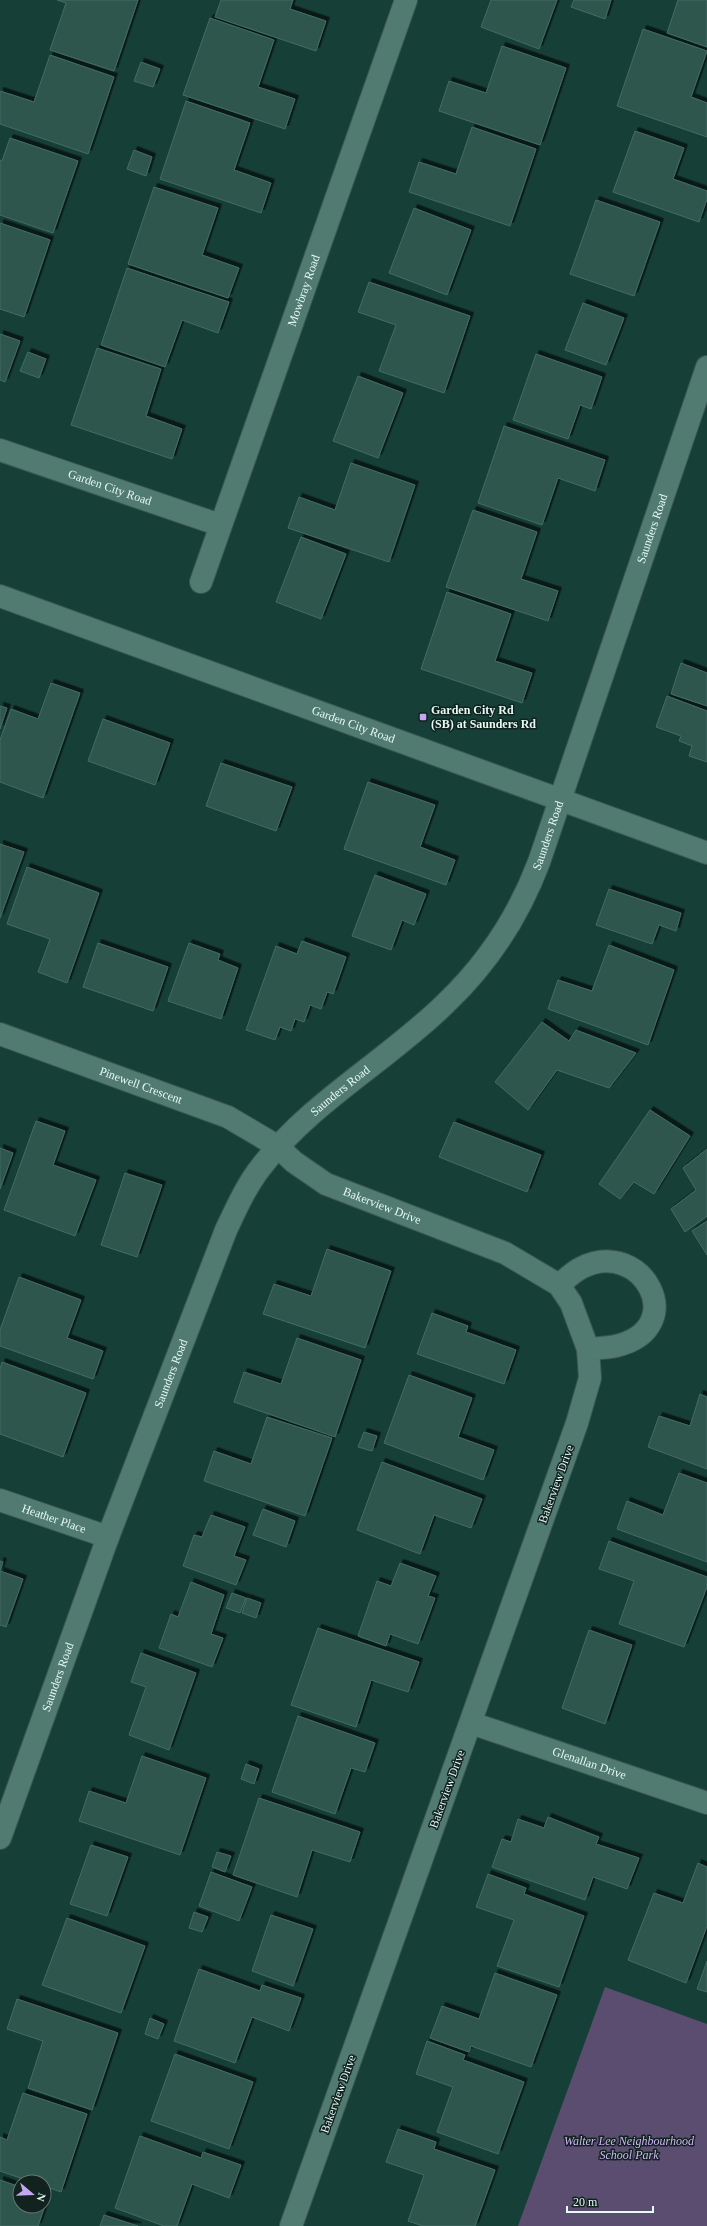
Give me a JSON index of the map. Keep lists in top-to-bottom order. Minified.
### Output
{"streets":{"street":["Mowbray Road","Garden City Road","Saunders Road","Pinewell Crescent","Bakerview Drive","Heather Place","Glenallan Drive"]},"crossings":[["Mowbray Road","Garden City Road"],["Garden City Road","Saunders Road"],["Saunders Road","Pinewell Crescent"],["Saunders Road","Bakerview Drive"],["Saunders Road","Heather Place"],["Pinewell Crescent","Bakerview Drive"],["Bakerview Drive","Glenallan Drive"]],"parks":["Walter Lee Neighbourhood School Park"],"places":{"transit":["Garden City Rd (SB) at Saunders Rd"]},"scale_bar":"20 m","north":"right"}
